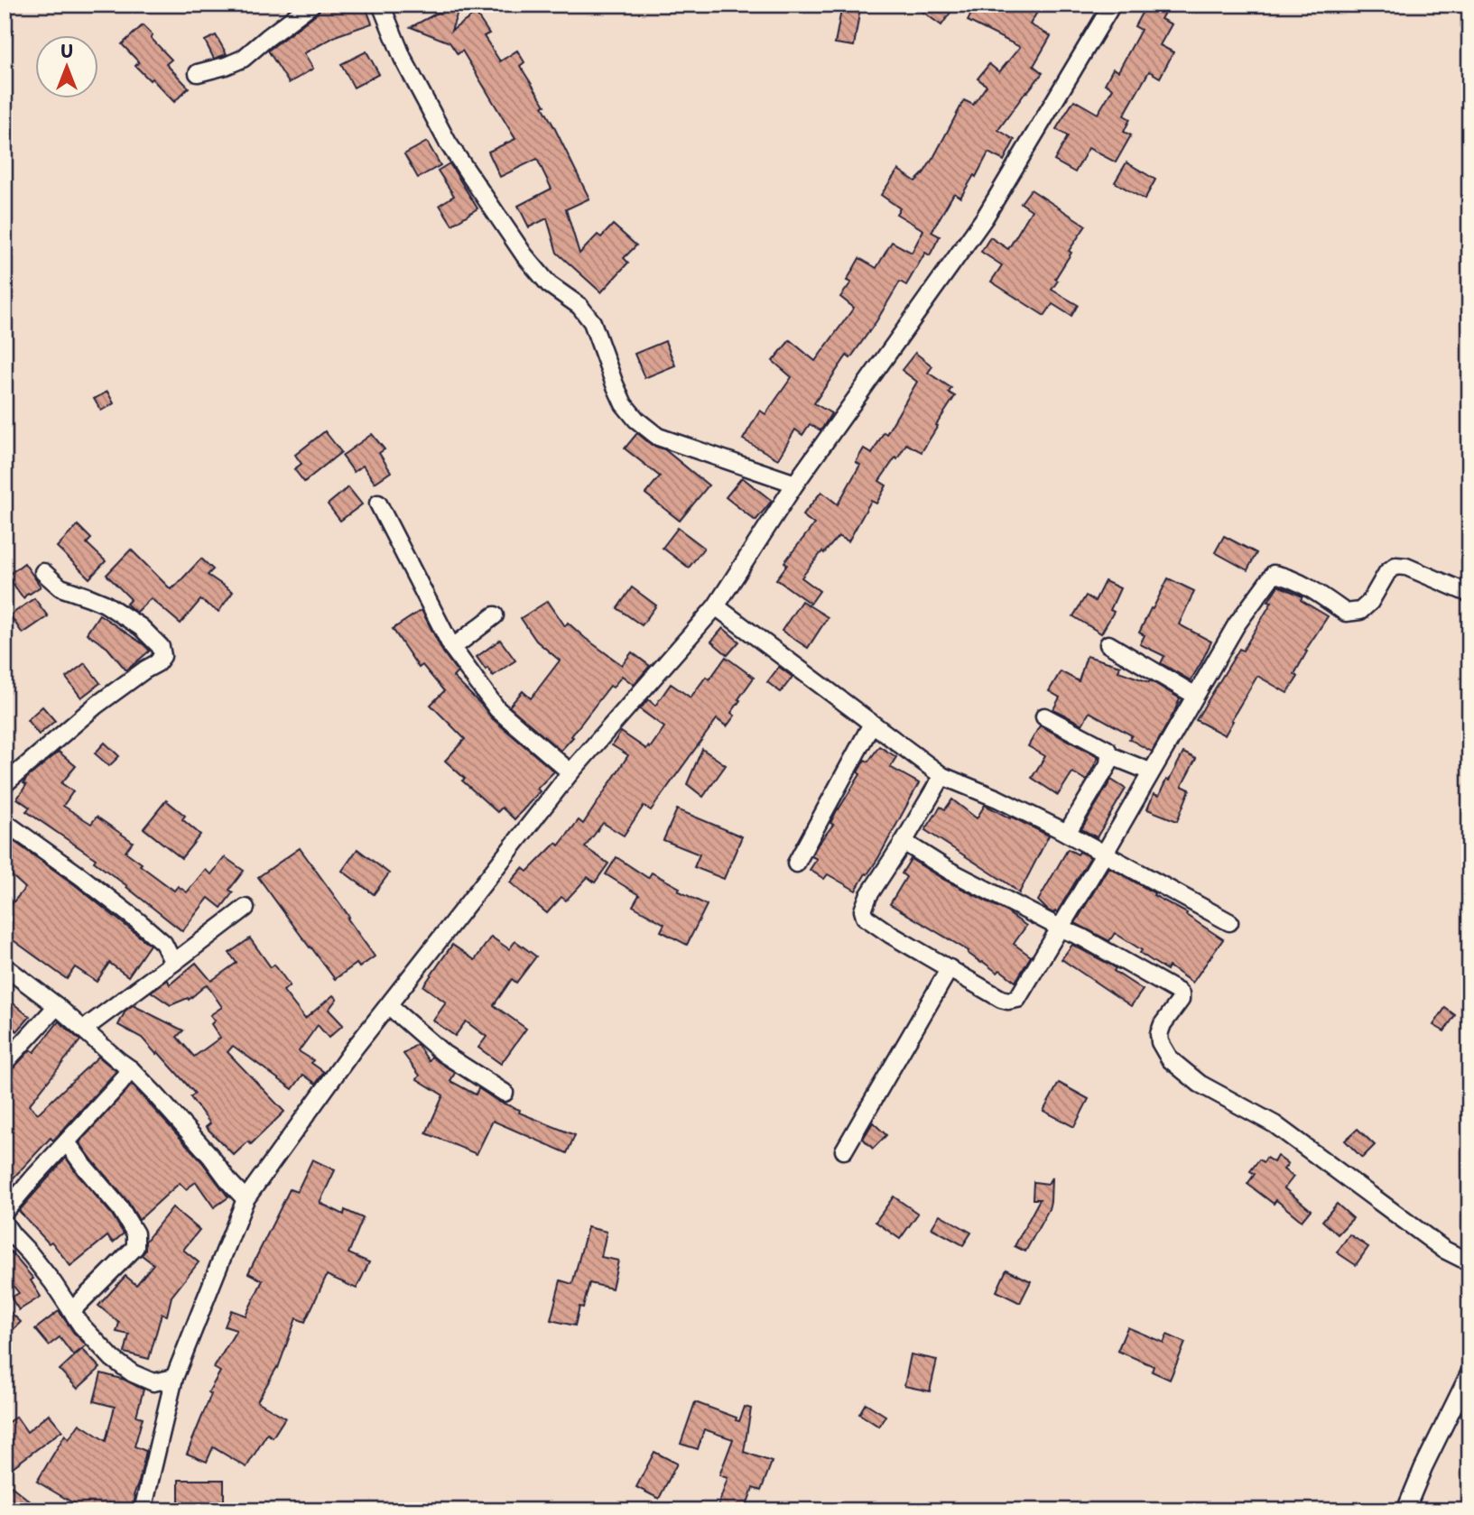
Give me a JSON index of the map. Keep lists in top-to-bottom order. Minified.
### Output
{"north":"top"}
